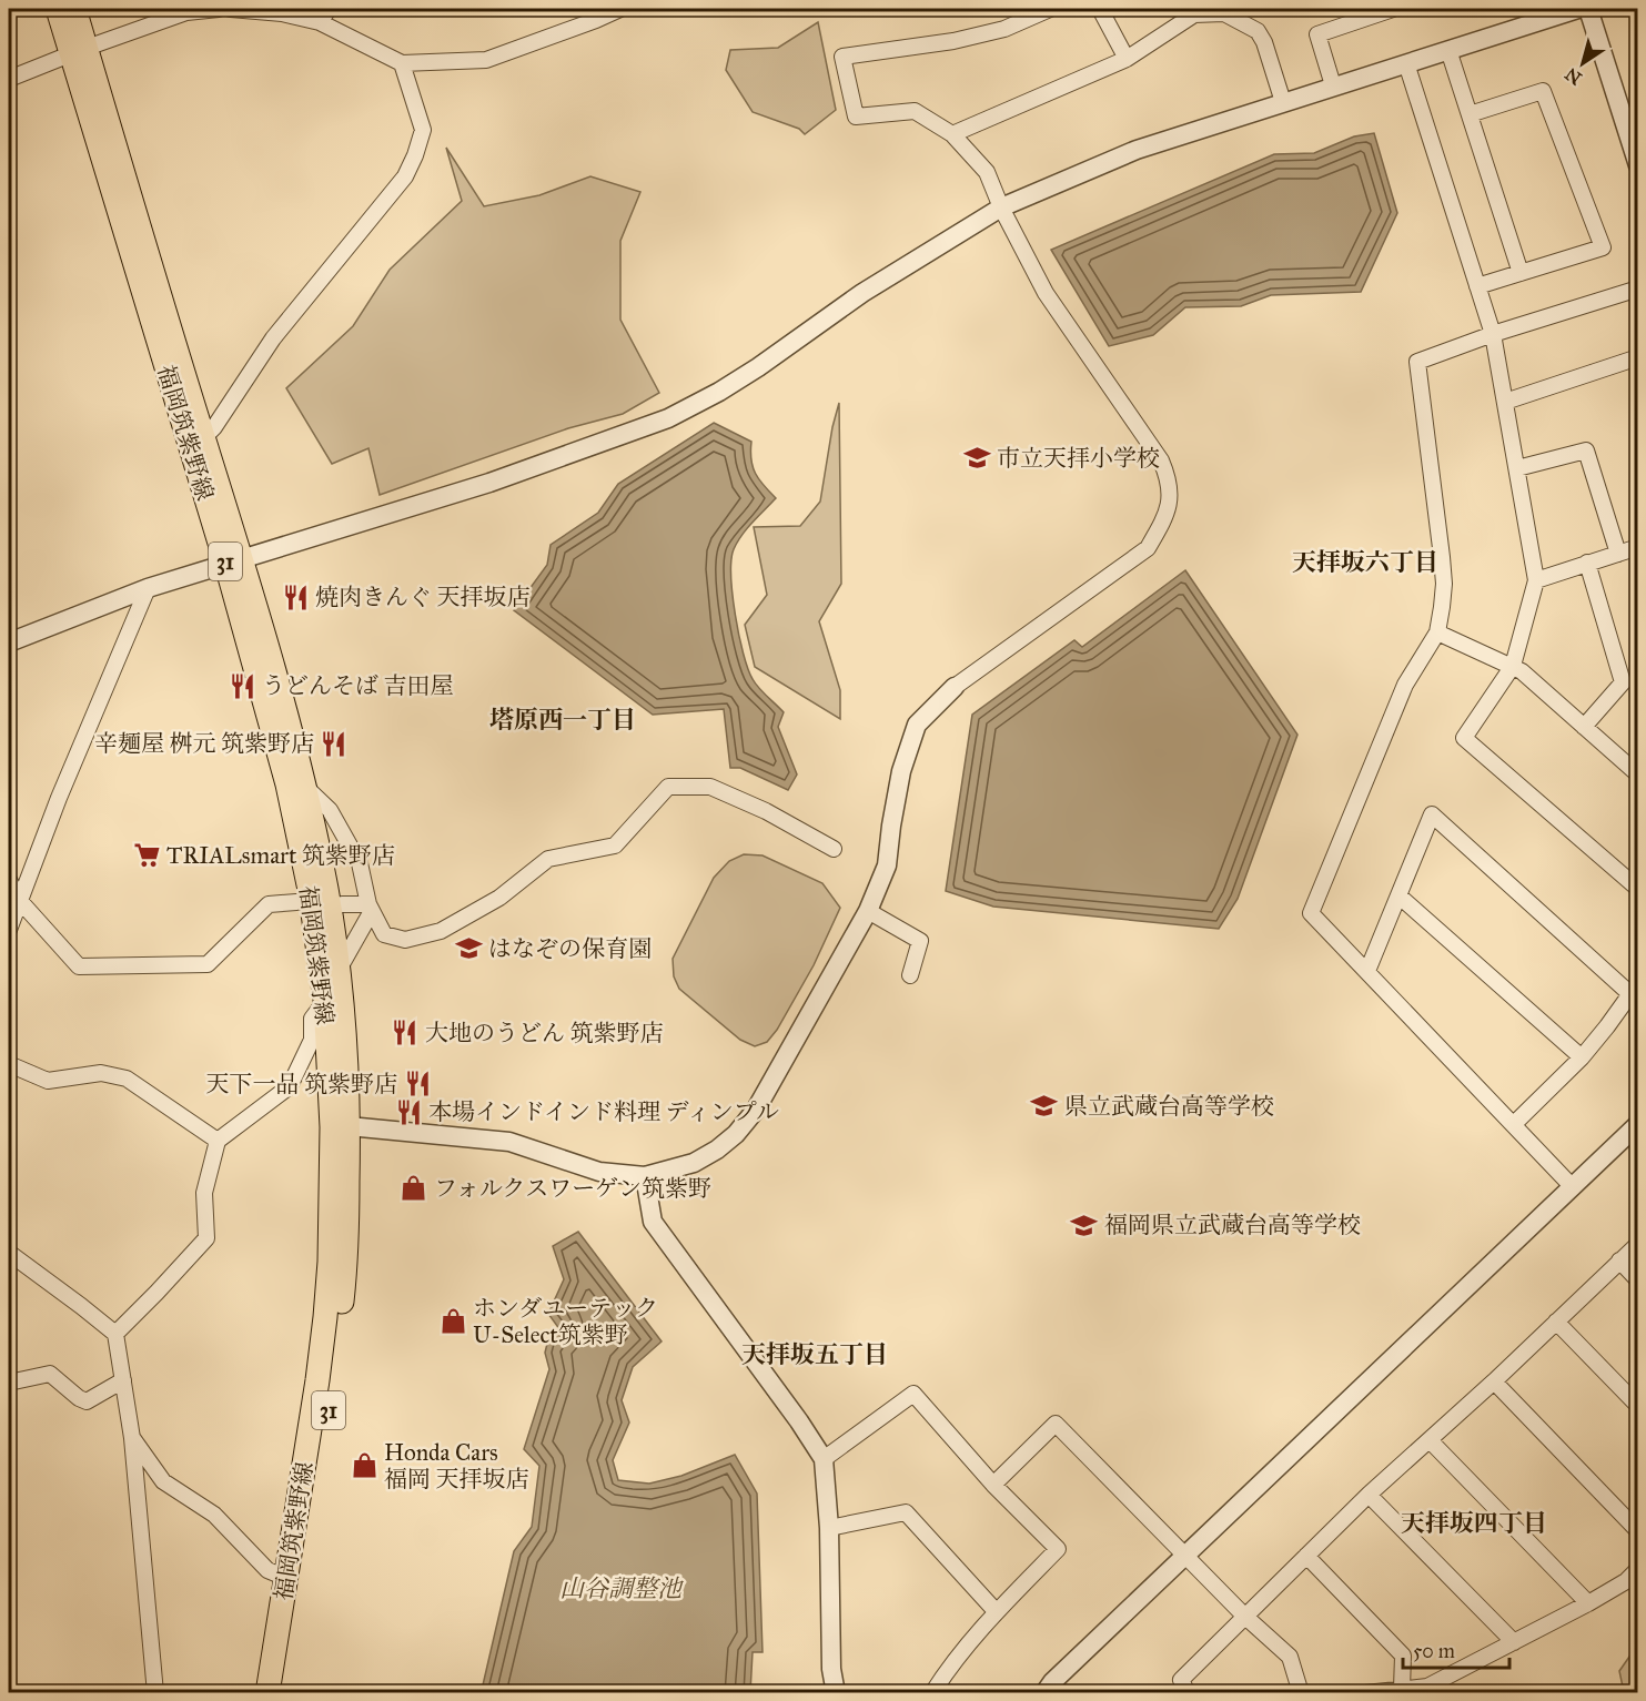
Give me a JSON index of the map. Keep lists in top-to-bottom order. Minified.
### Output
{"streets":{"main road":["福岡筑紫野線","31"]},"districts":["天拝坂六丁目","塔原西一丁目","天拝坂五丁目","天拝坂四丁目"],"water":["山谷調整池"],"places":{"school or university":["市立天拝小学校","はなぞの保育園","県立武蔵台高等学校","福岡県立武蔵台高等学校"],"restaurant":["焼肉きんぐ 天拝坂店","うどんそば 吉田屋","辛麺屋 桝元 筑紫野店","大地のうどん 筑紫野店","天下一品 筑紫野店","本場インドインド料理 ディンプル"],"supermarket":["TRIALsmart 筑紫野店"],"shop":["フォルクスワーゲン筑紫野","ホンダユーテック U-Select筑紫野","Honda Cars 福岡 天拝坂店"]},"scale_bar":"50 m","north":"bottom left"}
